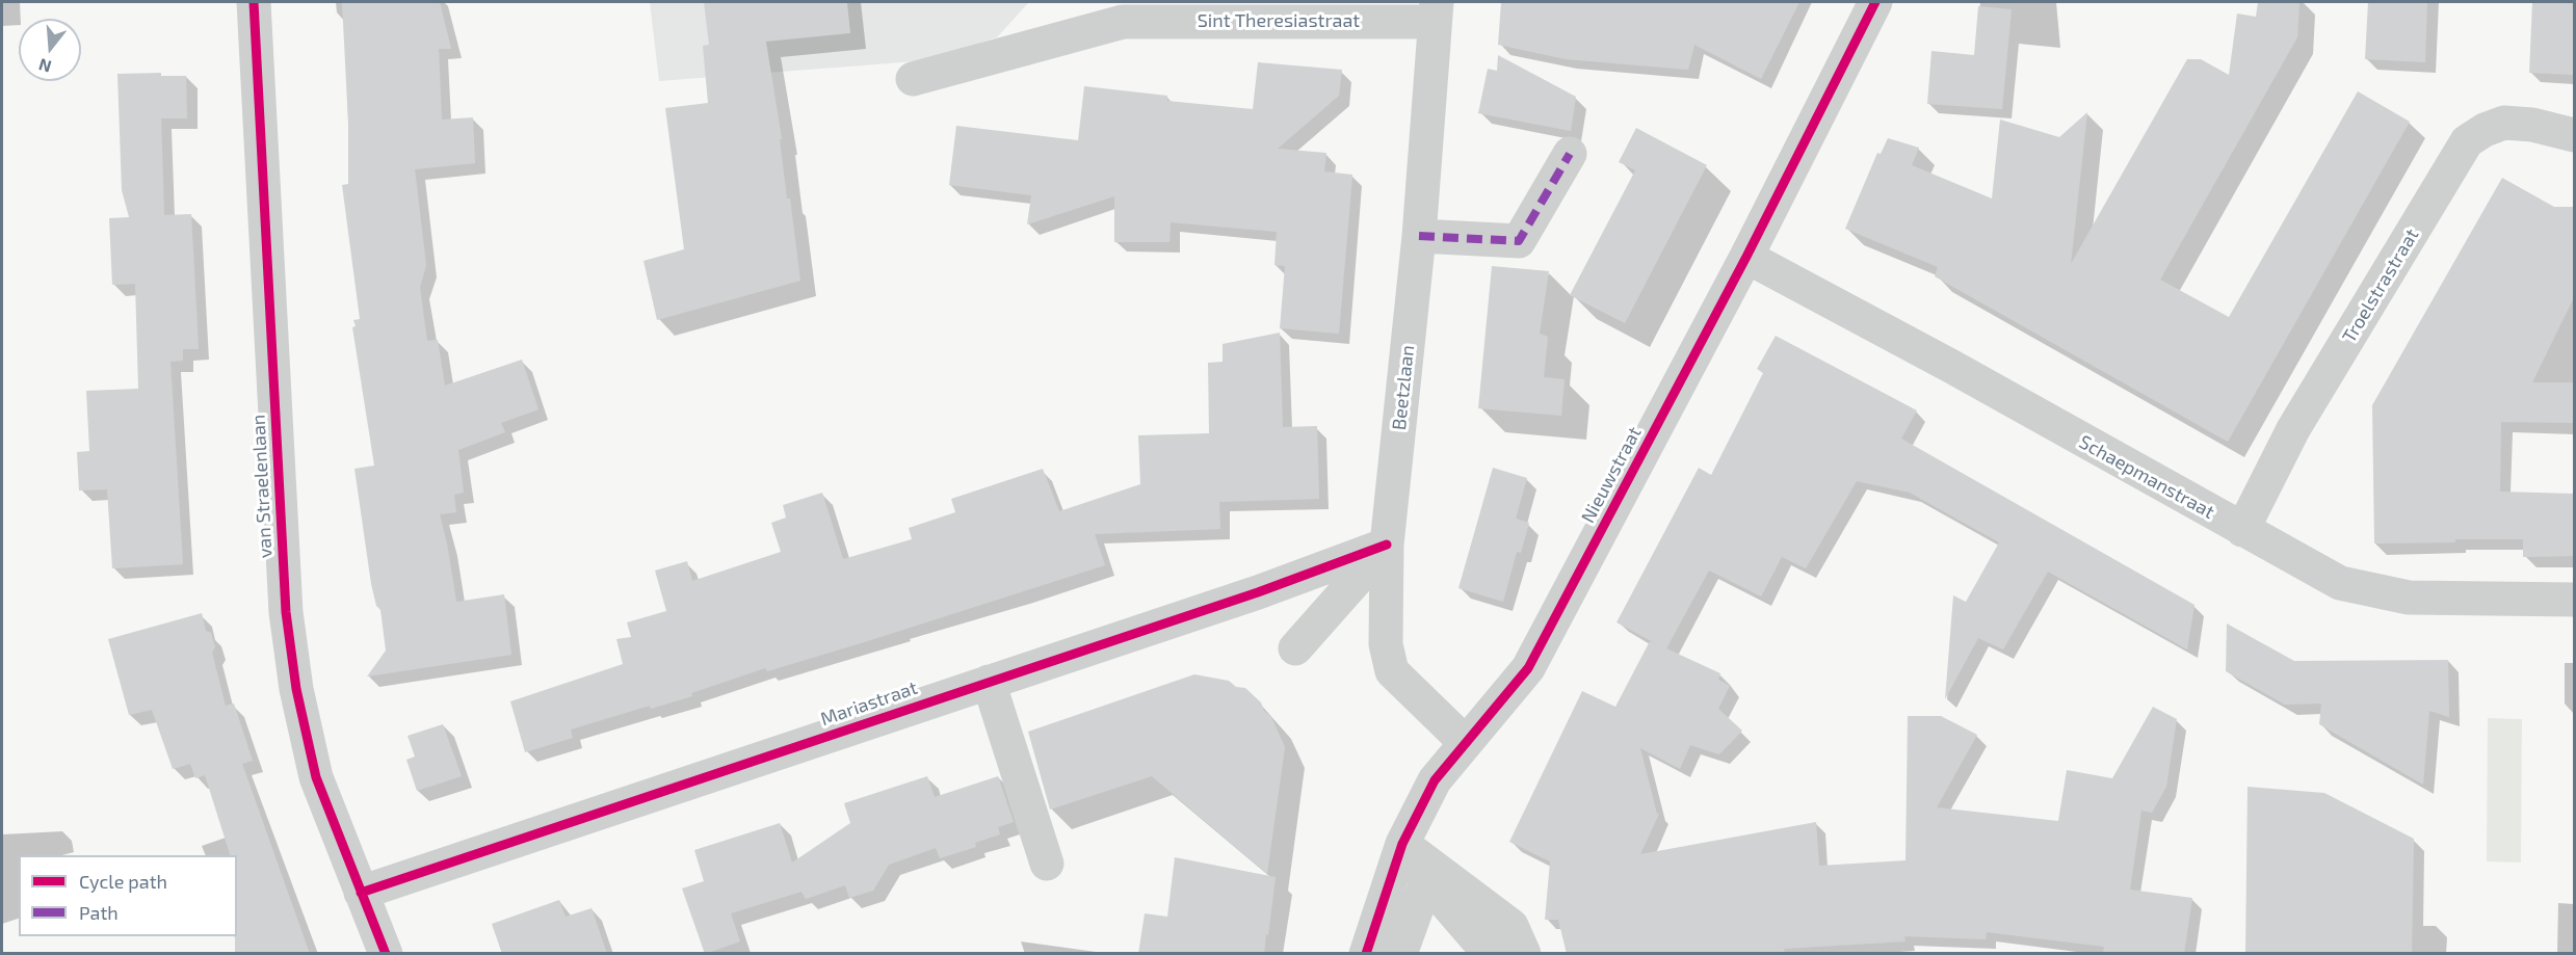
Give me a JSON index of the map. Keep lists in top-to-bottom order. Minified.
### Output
{"streets":{"street":["Sint Theresiastraat","Troelstrastraat","Beetzlaan","Nieuwstraat","Schaepmanstraat","van Straelenlaan","Mariastraat"]},"crossings":[["Sint Theresiastraat","Beetzlaan"],["Troelstrastraat","Schaepmanstraat"],["Beetzlaan","Nieuwstraat"],["Beetzlaan","Mariastraat"],["Nieuwstraat","Schaepmanstraat"],["van Straelenlaan","Mariastraat"]],"legend":["Cycle path","Path"],"north":"bottom"}
